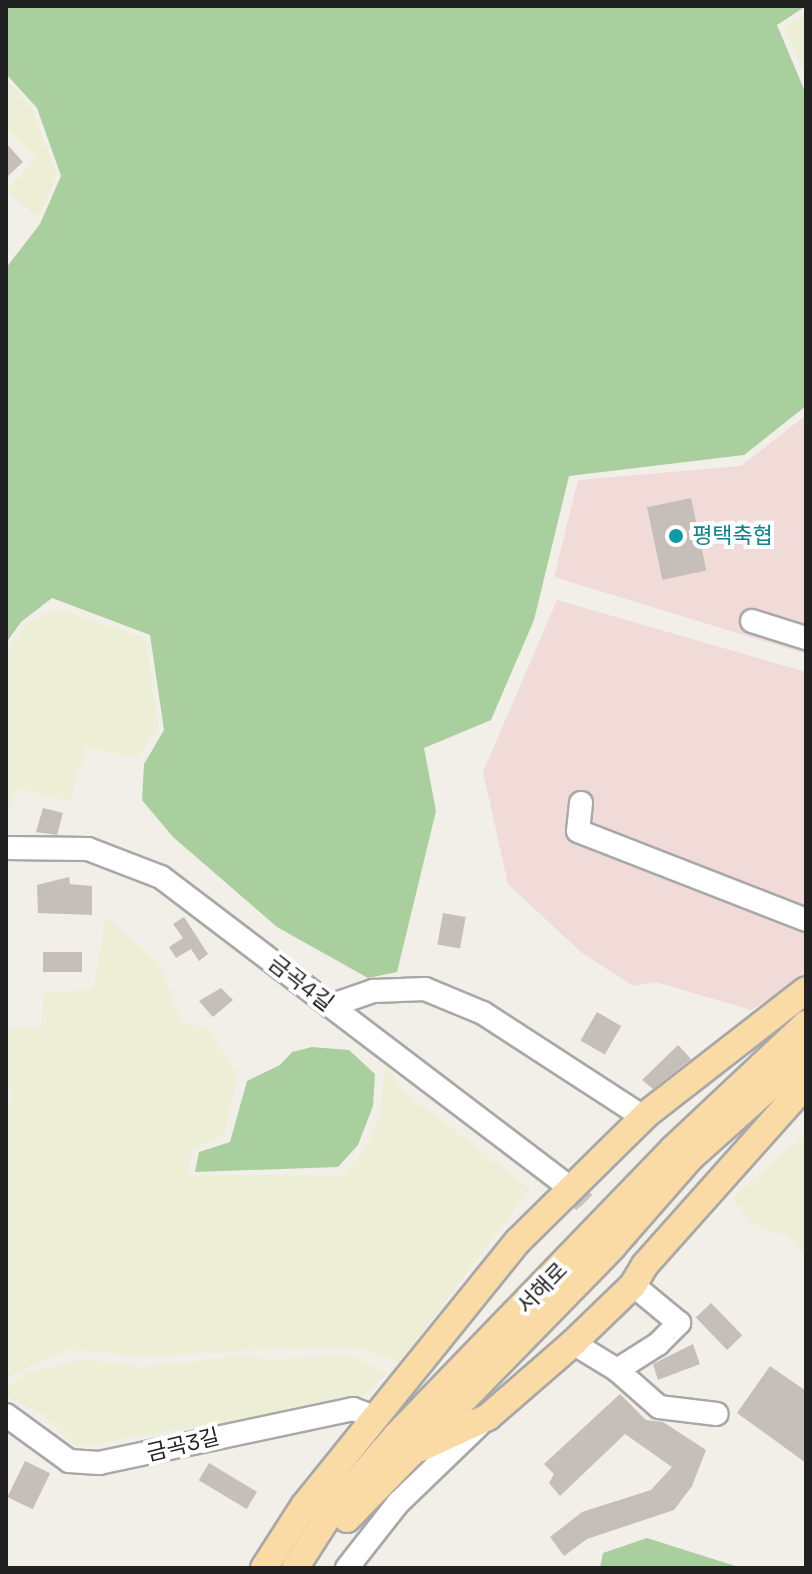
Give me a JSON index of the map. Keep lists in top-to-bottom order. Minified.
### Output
{"streets":{"main road":["서해로"],"street":["금곡4길","금곡3길"]},"places":["평택축협"]}
